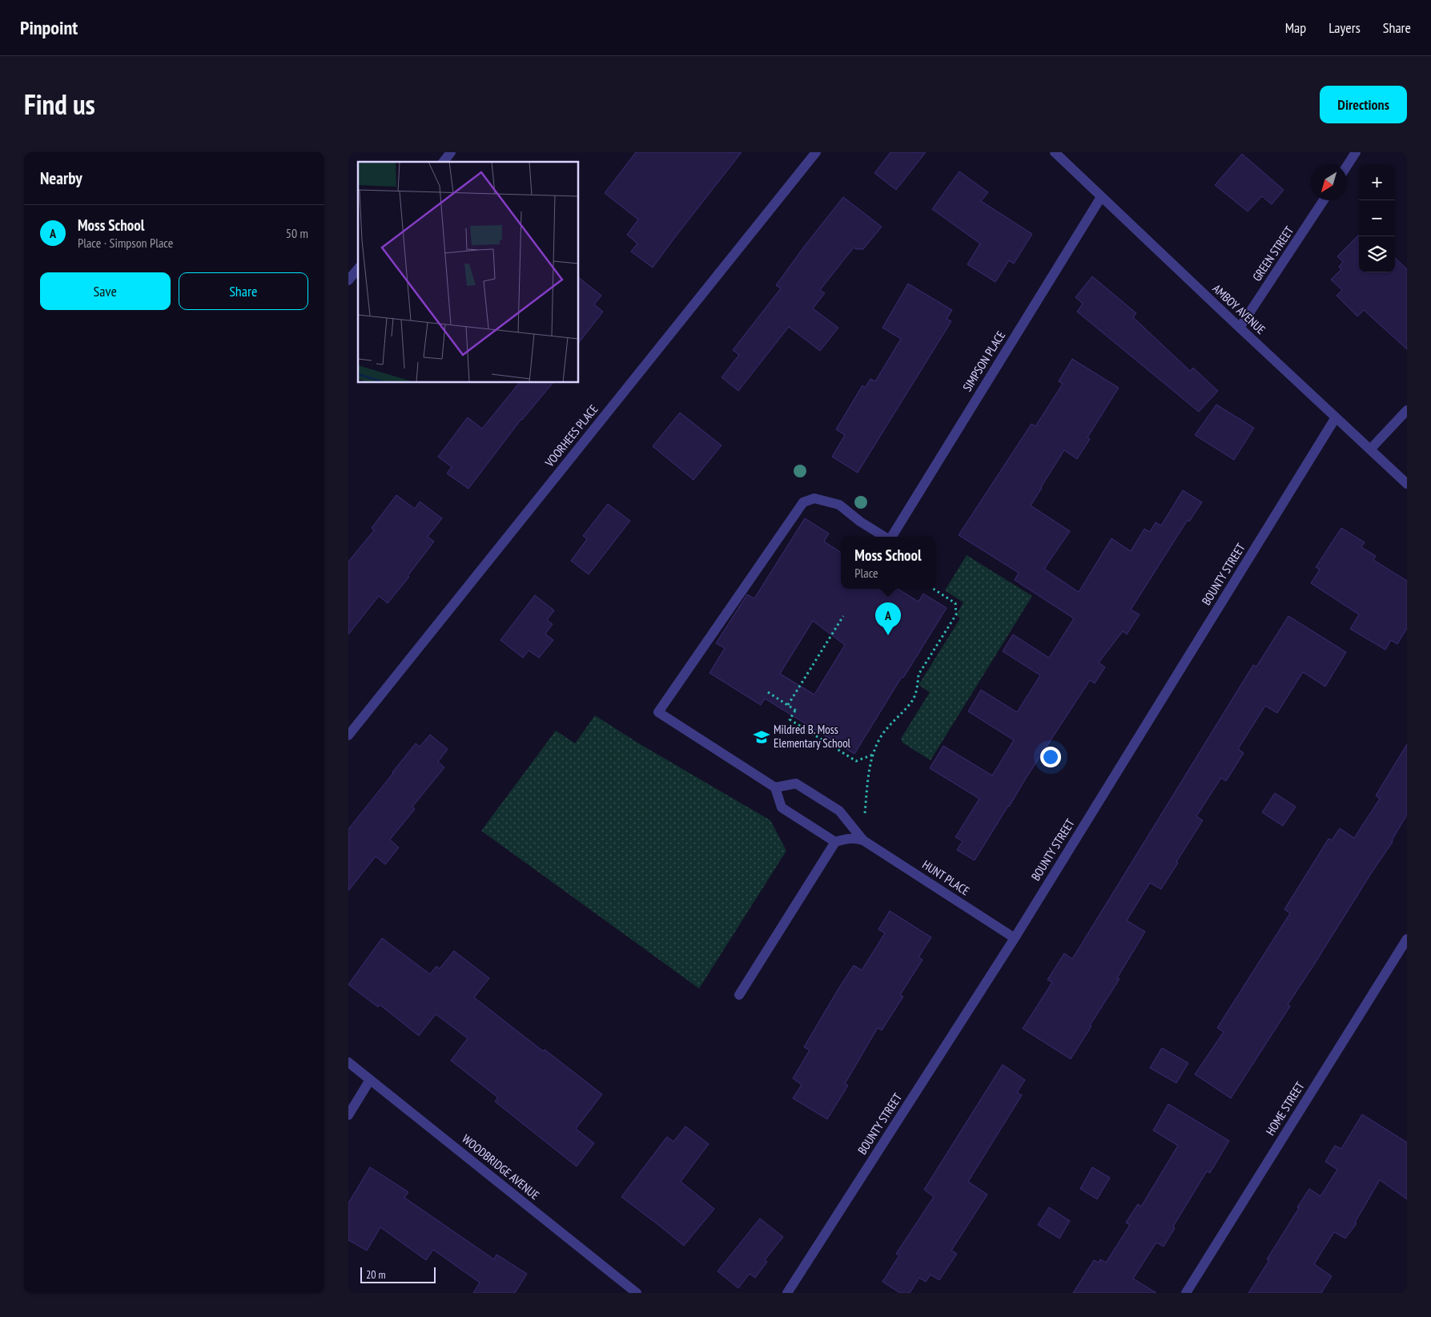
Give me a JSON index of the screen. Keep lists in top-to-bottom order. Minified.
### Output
{"streets":{"street":["GREEN STREET","AMBOY AVENUE","SIMPSON PLACE","VOORHEES PLACE","BOUNTY STREET","HUNT PLACE","HOME STREET","WOODBRIDGE AVENUE"]},"crossings":[["GREEN STREET","AMBOY AVENUE"],["AMBOY AVENUE","SIMPSON PLACE"],["AMBOY AVENUE","BOUNTY STREET"],["BOUNTY STREET","HUNT PLACE"]],"places":{"school or university":["Mildred B. Moss Elementary School"]},"scale_bar":"20 m","north":"bottom left","page":{"header":"Pinpoint","nav":["Map","Layers","Share"],"title":"Find us","buttons":["Directions",["Save","Share"]],"heading":"Nearby","map_buttons":["+","−"],"list":[{"mark":"A","name":"Moss School","note":"Place · Simpson Place","value":"50 m"}],"popup":["Moss School","Place"],"pins":"A","scale":"20 m"}}
